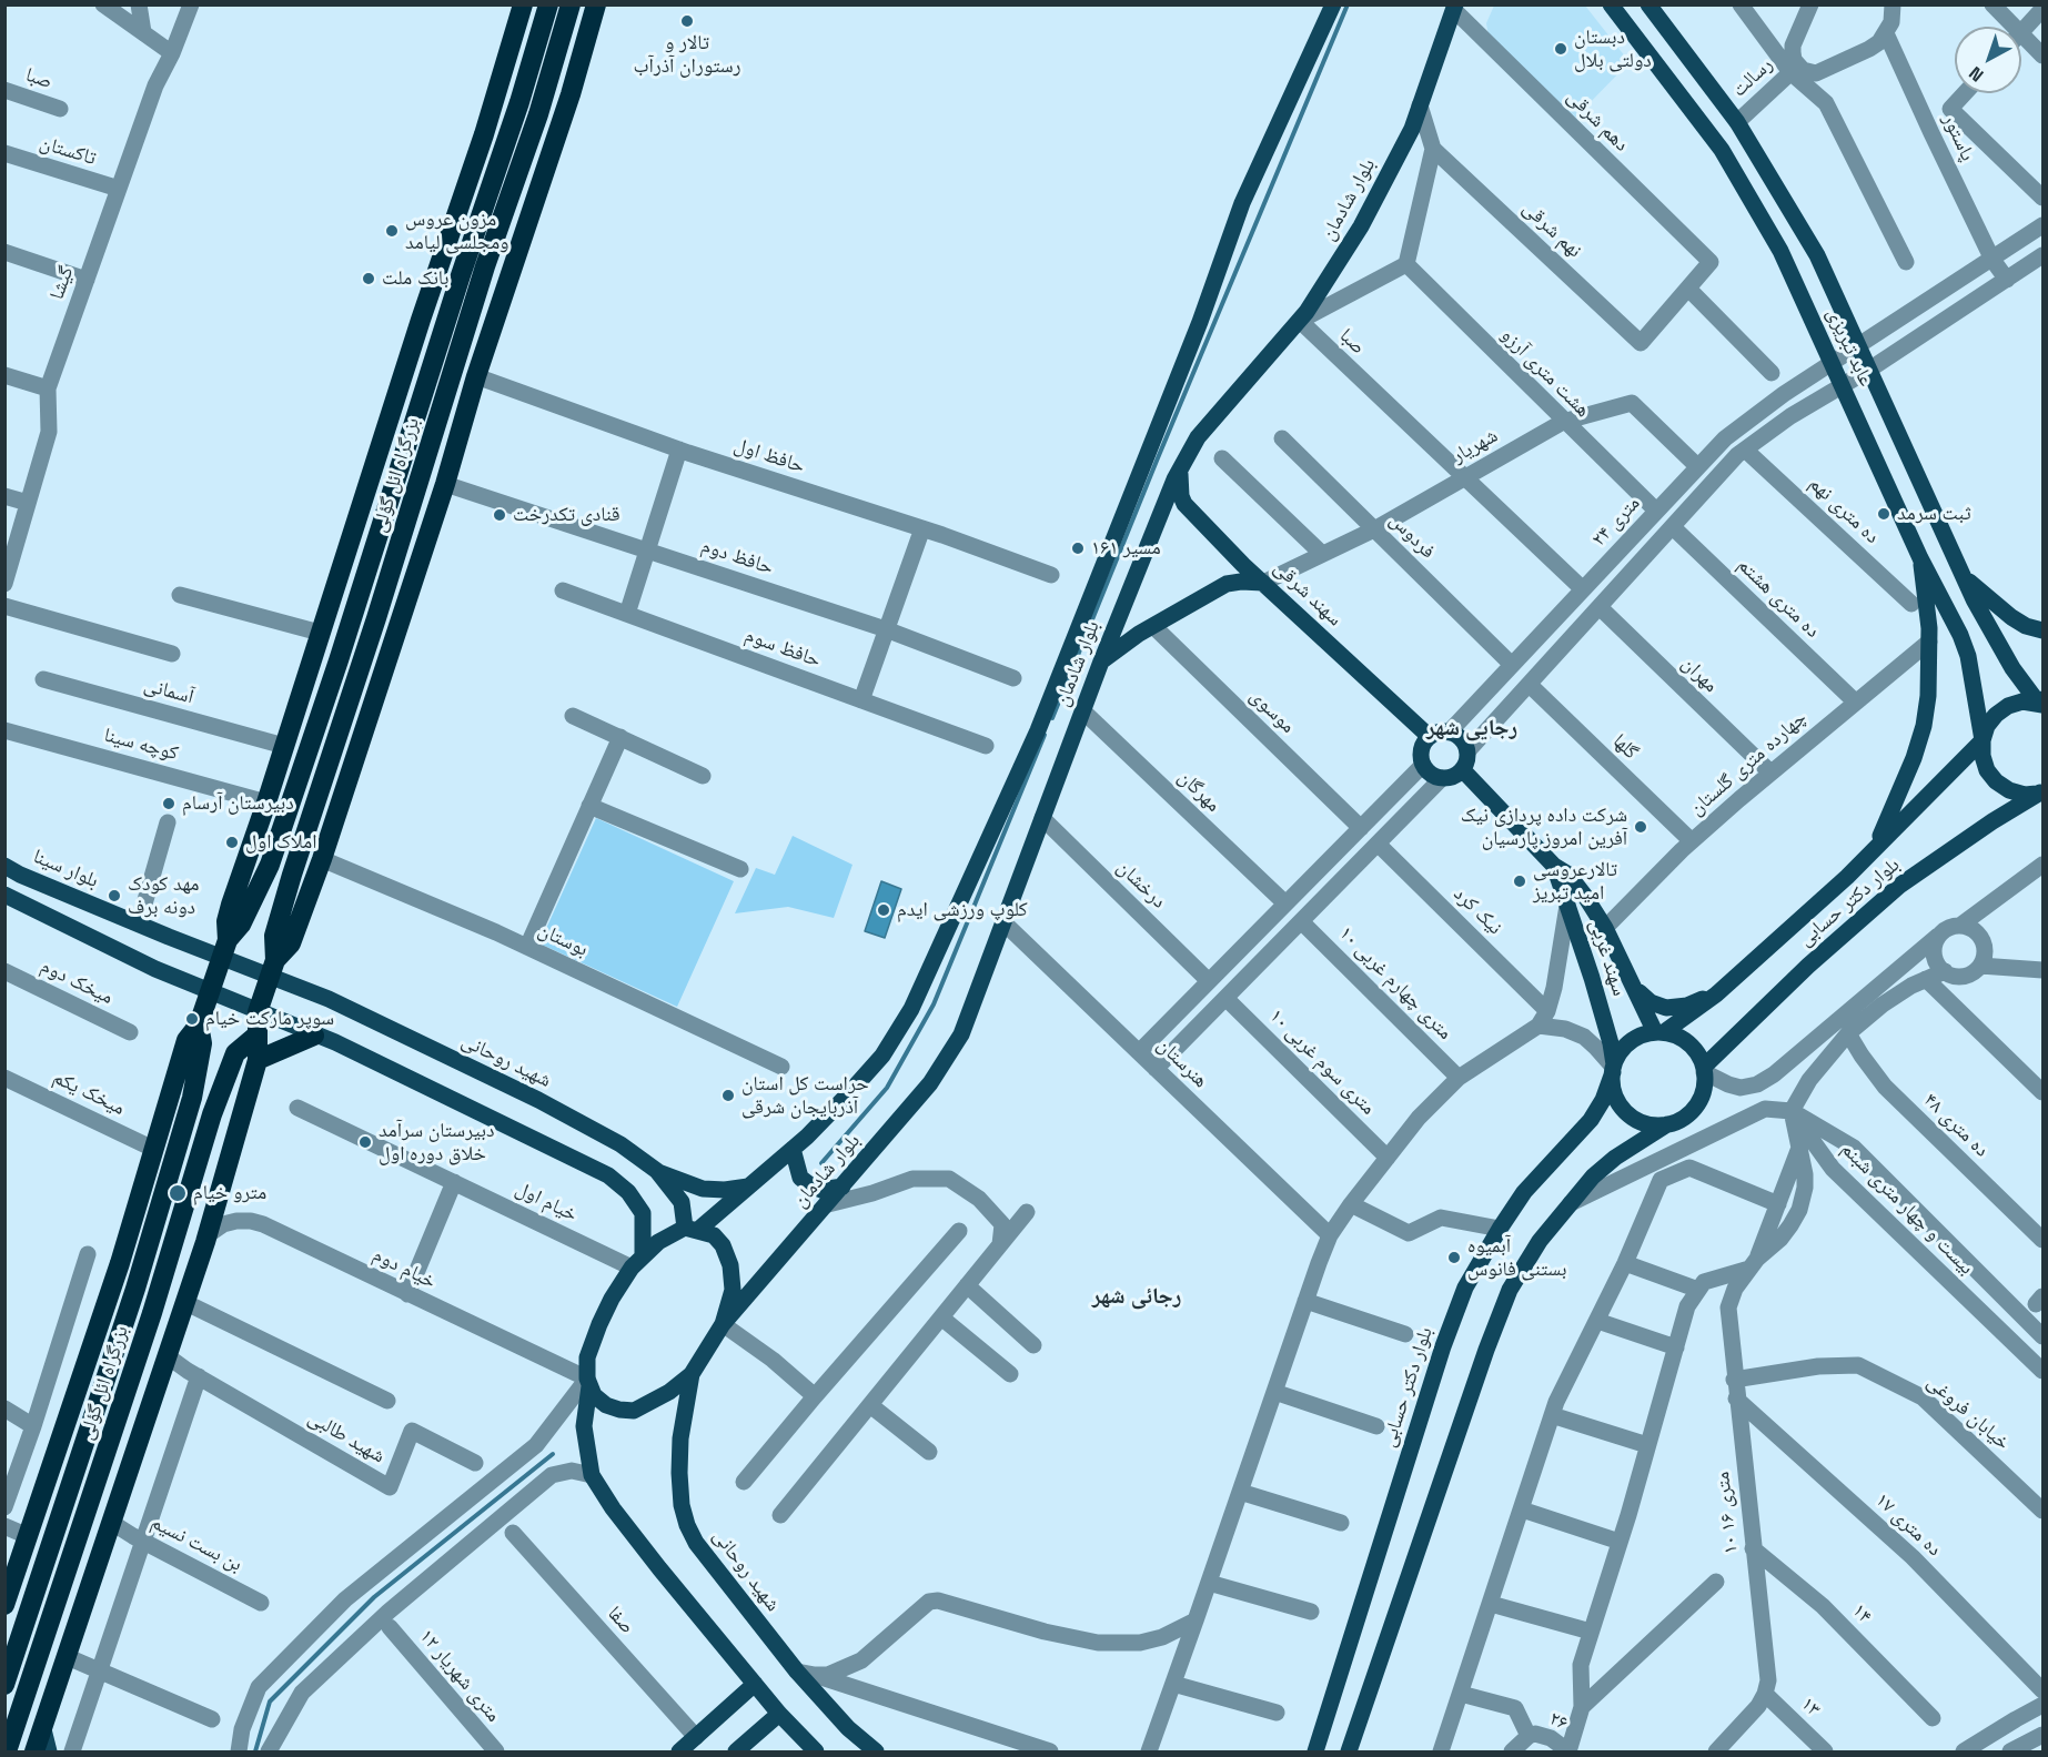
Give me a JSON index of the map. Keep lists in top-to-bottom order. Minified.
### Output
{"streets":{"highway":["بزرگراه ائل گؤلی"],"main road":["بلوار شادمان","عابد تبریزی","سهند شرقی","بلوار سینا","بلوار دکتر حسابی","سهند غربی","شهید روحانی"],"street":["رسالت","صبا","دهم شرقی","پاستور","تاکستان","نهم شرقی","گیشا","هشت متری آرزو","شهریار","حافظ اول","ده متری نهم","۲۴ متری","فردوس","حافظ دوم","ده متری هشتم","حافظ سوم","مهران","آسمانی","موسوی","کوچه سینا","گلها","چهارده متری گلستان","مهرگان","درخشان","نیک کرد","بوستان","میخک دوم","۱۰ متری چهارم غربی","۱۰ متری سوم غربی","هنرستان","میخک یکم","ده متری ۴۸","خیام اول","بیست و چهار متری شبنم","خیام دوم","خیابان فروغی","شهید طالبی","۱۰ متری ۱۶","ده متری ۱۷","بن بست نسیم","۱۴","صفا","۱۲ متری شهریار","۱۳","۲۶"]},"crossings":[["رسالت","عابد تبریزی"],["صبا","بلوار شادمان"],["صبا","هشت متری آرزو"],["صبا","شهریار"],["صبا","۲۴ متری"],["دهم شرقی","بلوار شادمان"],["دهم شرقی","نهم شرقی"],["تاکستان","گیشا"],["بلوار شادمان","سهند شرقی"],["بلوار شادمان","مهرگان"],["بلوار شادمان","درخشان"],["بلوار شادمان","شهید روحانی"],["بلوار شادمان","هنرستان"],["بلوار شادمان","خیام اول"],["بلوار شادمان","خیام دوم"],["عابد تبریزی","۲۴ متری"],["عابد تبریزی","بلوار دکتر حسابی"],["هشت متری آرزو","شهریار"],["هشت متری آرزو","۲۴ متری"],["شهریار","۲۴ متری"],["شهریار","فردوس"],["شهریار","سهند شرقی"],["بزرگراه ائل گؤلی","بلوار سینا"],["بزرگراه ائل گؤلی","شهید روحانی"],["۲۴ متری","فردوس"],["۲۴ متری","سهند شرقی"],["۲۴ متری","سهند غربی"],["سهند شرقی","سهند غربی"],["ده متری هشتم","چهارده متری گلستان"],["مهران","چهارده متری گلستان"],["گلها","چهارده متری گلستان"],["چهارده متری گلستان","سهند غربی"],["بلوار سینا","شهید روحانی"],["بلوار دکتر حسابی","سهند غربی"],["شهید روحانی","خیام اول"],["شهید روحانی","خیام دوم"],["خیام اول","خیام دوم"],["خیابان فروغی","۱۰ متری ۱۶"],["۱۰ متری ۱۶","ده متری ۱۷"],["۱۰ متری ۱۶","۱۴"],["۱۰ متری ۱۶","۱۳"]],"districts":["رجایی شهر","رجائی شهر"],"places":["تالار و رستوران آذرآب","دبستان دولتی بلال","مزون عروس ومجلسی لیامد","بانک ملت","ثبت سرمد","قنادی تکدرخت","مسیر ۱۶۱","دبیرستان آرسام","شرکت داده پردازی نیک آفرین امروز پارسیان","املاک اول","تالارعروسی امید تبریز","مهد کودک دونه برف","کلوپ ورزشی ایدم","سوپر مارکت خیام","حراست کل استان آذربایجان شرقی","دبیرستان سرآمد خلاق دوره اول","مترو خیام","آبمیوه بستنی فانوس"],"north":"bottom left"}
